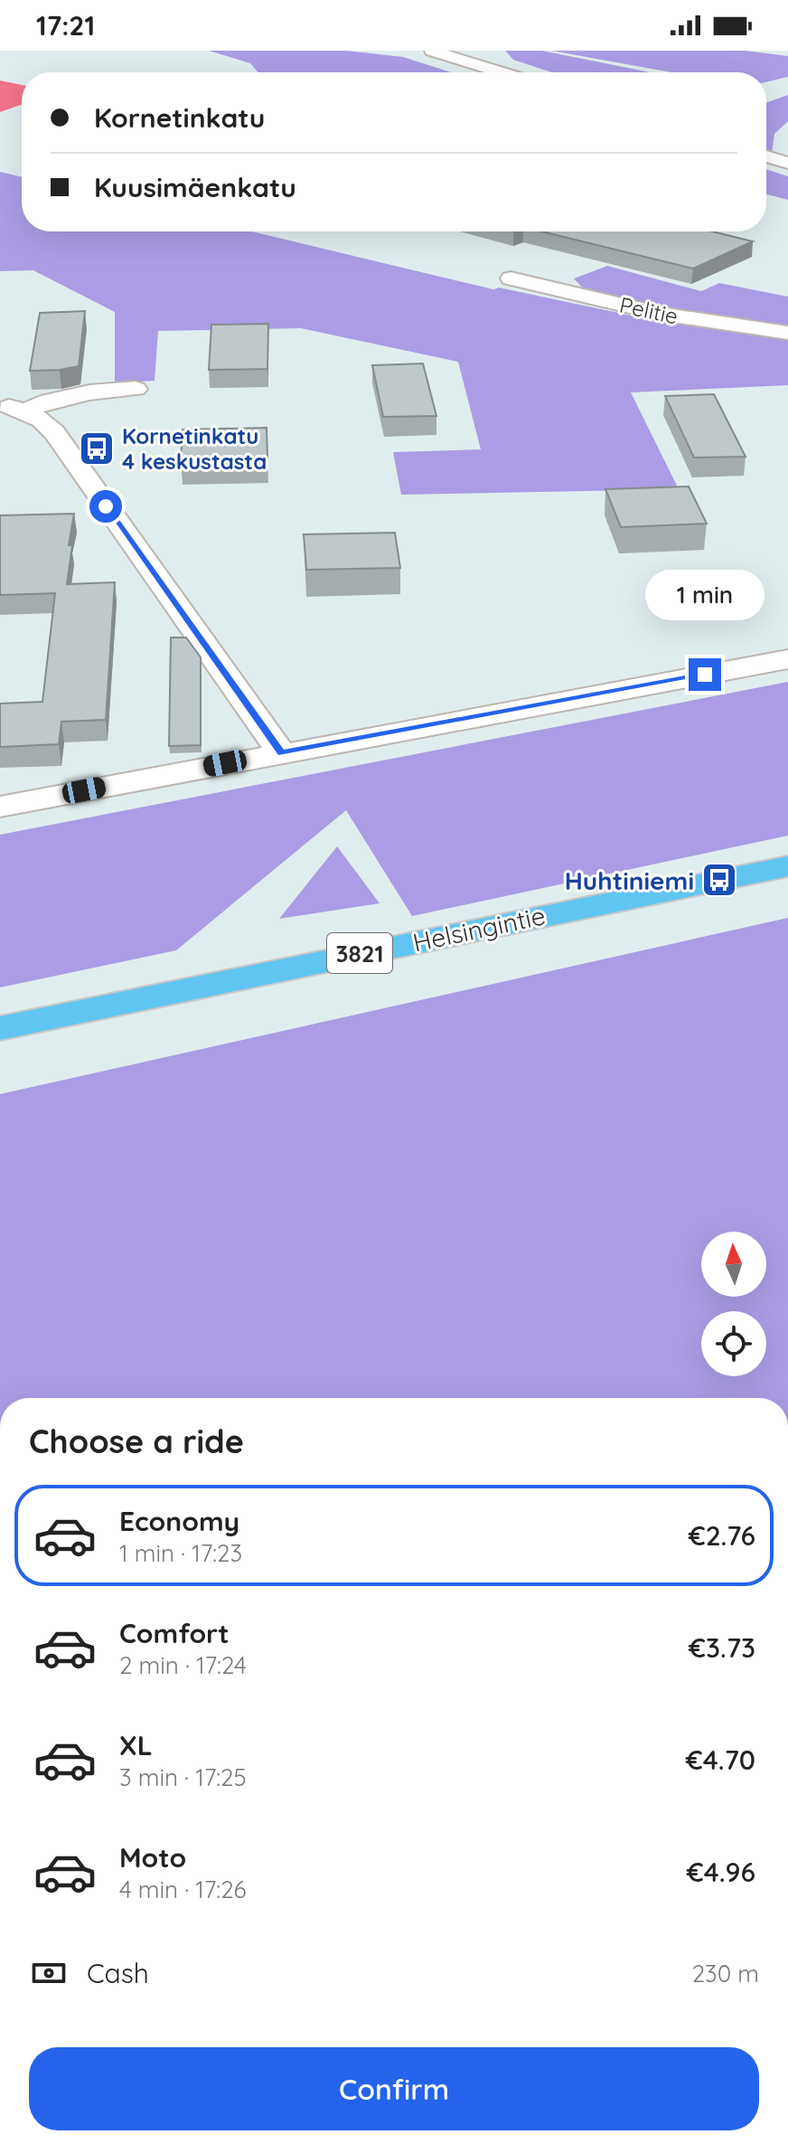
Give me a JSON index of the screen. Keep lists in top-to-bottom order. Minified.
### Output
{"streets":{"main road":["Helsingintie","3821"],"street":["Pelitie"]},"places":{"bus stop":["Kornetinkatu 4 keskustasta","Huhtiniemi"]},"north":"top","page":{"status":"17:21","banner":["Kornetinkatu","Kuusimäenkatu"],"bubble":"1 min","heading":"Choose a ride","list":[{"name":"Economy","note":"1 min · 17:23","value":"€2.76"},{"name":"Comfort","note":"2 min · 17:24","value":"€3.73"},{"name":"XL","note":"3 min · 17:25","value":"€4.70"},{"name":"Moto","note":"4 min · 17:26","value":"€4.96"}],"pay":["Cash","230 m"],"buttons":"Confirm"}}
